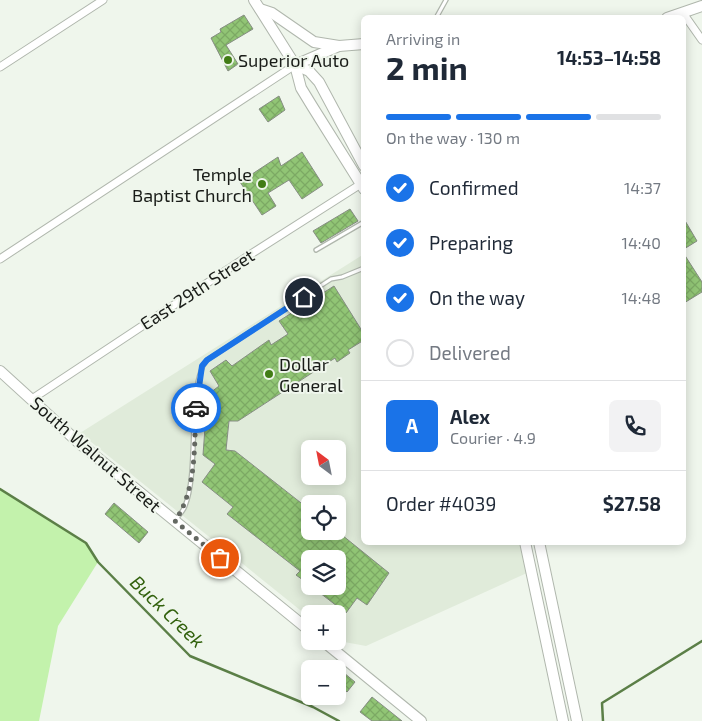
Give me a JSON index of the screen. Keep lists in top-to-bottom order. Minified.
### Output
{"streets":{"main road":["South Walnut Street"],"street":["East 29th Street"]},"crossings":[["East 29th Street","South Walnut Street"]],"water":["Buck Creek"],"places":["Superior Auto","Temple Baptist Church","Dollar General"],"north":"top left","page":{"heading":["2 min","Arriving in","14:53–14:58"],"panel":["Alex","Courier · 4.9","Order #4039","$27.58"],"bar":"On the way · 130 m","list":[["Confirmed","14:37"],["Preparing","14:40"],["On the way","14:48"],"Delivered"],"round":"A","map_buttons":["+","−"]}}
